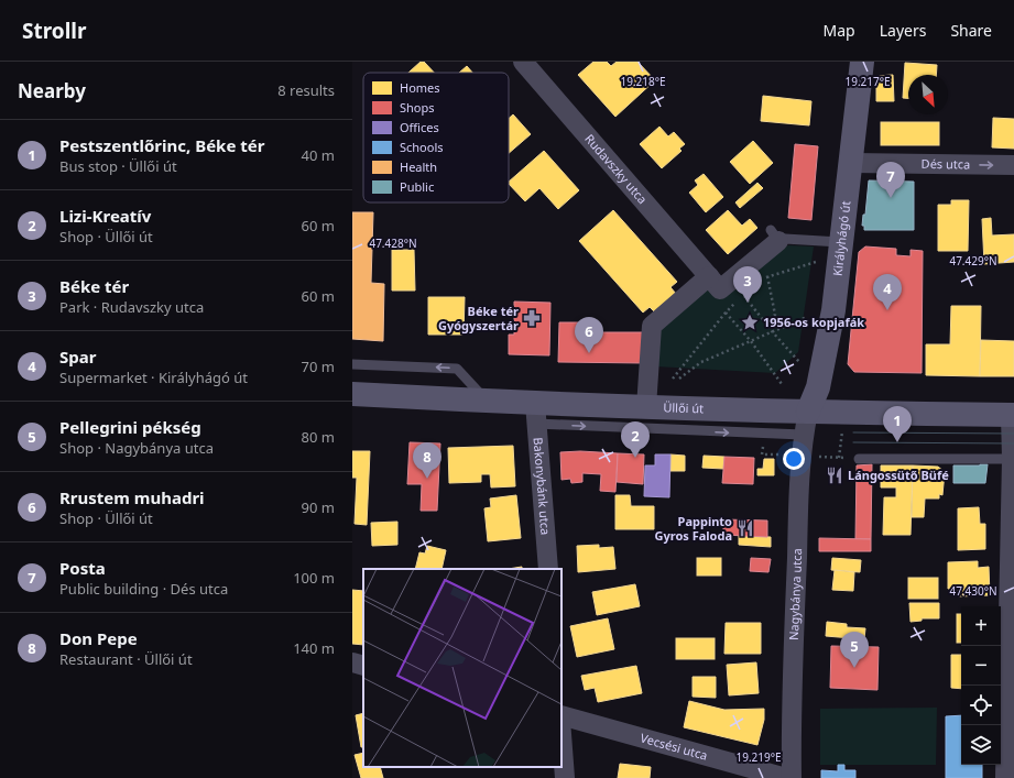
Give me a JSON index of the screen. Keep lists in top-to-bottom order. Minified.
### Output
{"streets":{"main road":["Királyhágó út","Üllői út"],"street":["Dés utca","Rudavszky utca","Bakonybánk utca","Nagybánya utca","Vecsési utca"]},"crossings":[["Dés utca","Királyhágó út"],["Királyhágó út","Üllői út"],["Királyhágó út","Nagybánya utca"],["Üllői út","Bakonybánk utca"],["Üllői út","Nagybánya utca"]],"one_way":["Dés utca"],"places":{"pharmacy":["Béke tér Gyógyszertár"],"place":["1956-os kopjafák"],"restaurant":["Lángossütő Büfé","Pappinto Gyros Faloda"]},"legend":["Homes","Shops","Offices","Schools","Health","Public"],"north":"bottom right","page":{"header":"Strollr","nav":["Map","Layers","Share"],"heading":["Nearby","8 results"],"list":[{"mark":"1","name":"Pestszentlőrinc, Béke tér","note":"Bus stop · Üllői út","value":"40 m"},{"mark":"2","name":"Lizi-Kreatív","note":"Shop · Üllői út","value":"60 m"},{"mark":"3","name":"Béke tér","note":"Park · Rudavszky utca","value":"60 m"},{"mark":"4","name":"Spar","note":"Supermarket · Királyhágó út","value":"70 m"},{"mark":"5","name":"Pellegrini pékség","note":"Shop · Nagybánya utca","value":"80 m"},{"mark":"6","name":"Rrustem muhadri","note":"Shop · Üllői út","value":"90 m"},{"mark":"7","name":"Posta","note":"Public building · Dés utca","value":"100 m"},{"mark":"8","name":"Don Pepe","note":"Restaurant · Üllői út","value":"140 m"}],"pins":["7","3","4","6","1","2","8","5"],"map_buttons":["+","−"]},"coordinates":["19.218°E","19.217°E","47.428°N","47.429°N","47.430°N","19.219°E"]}
